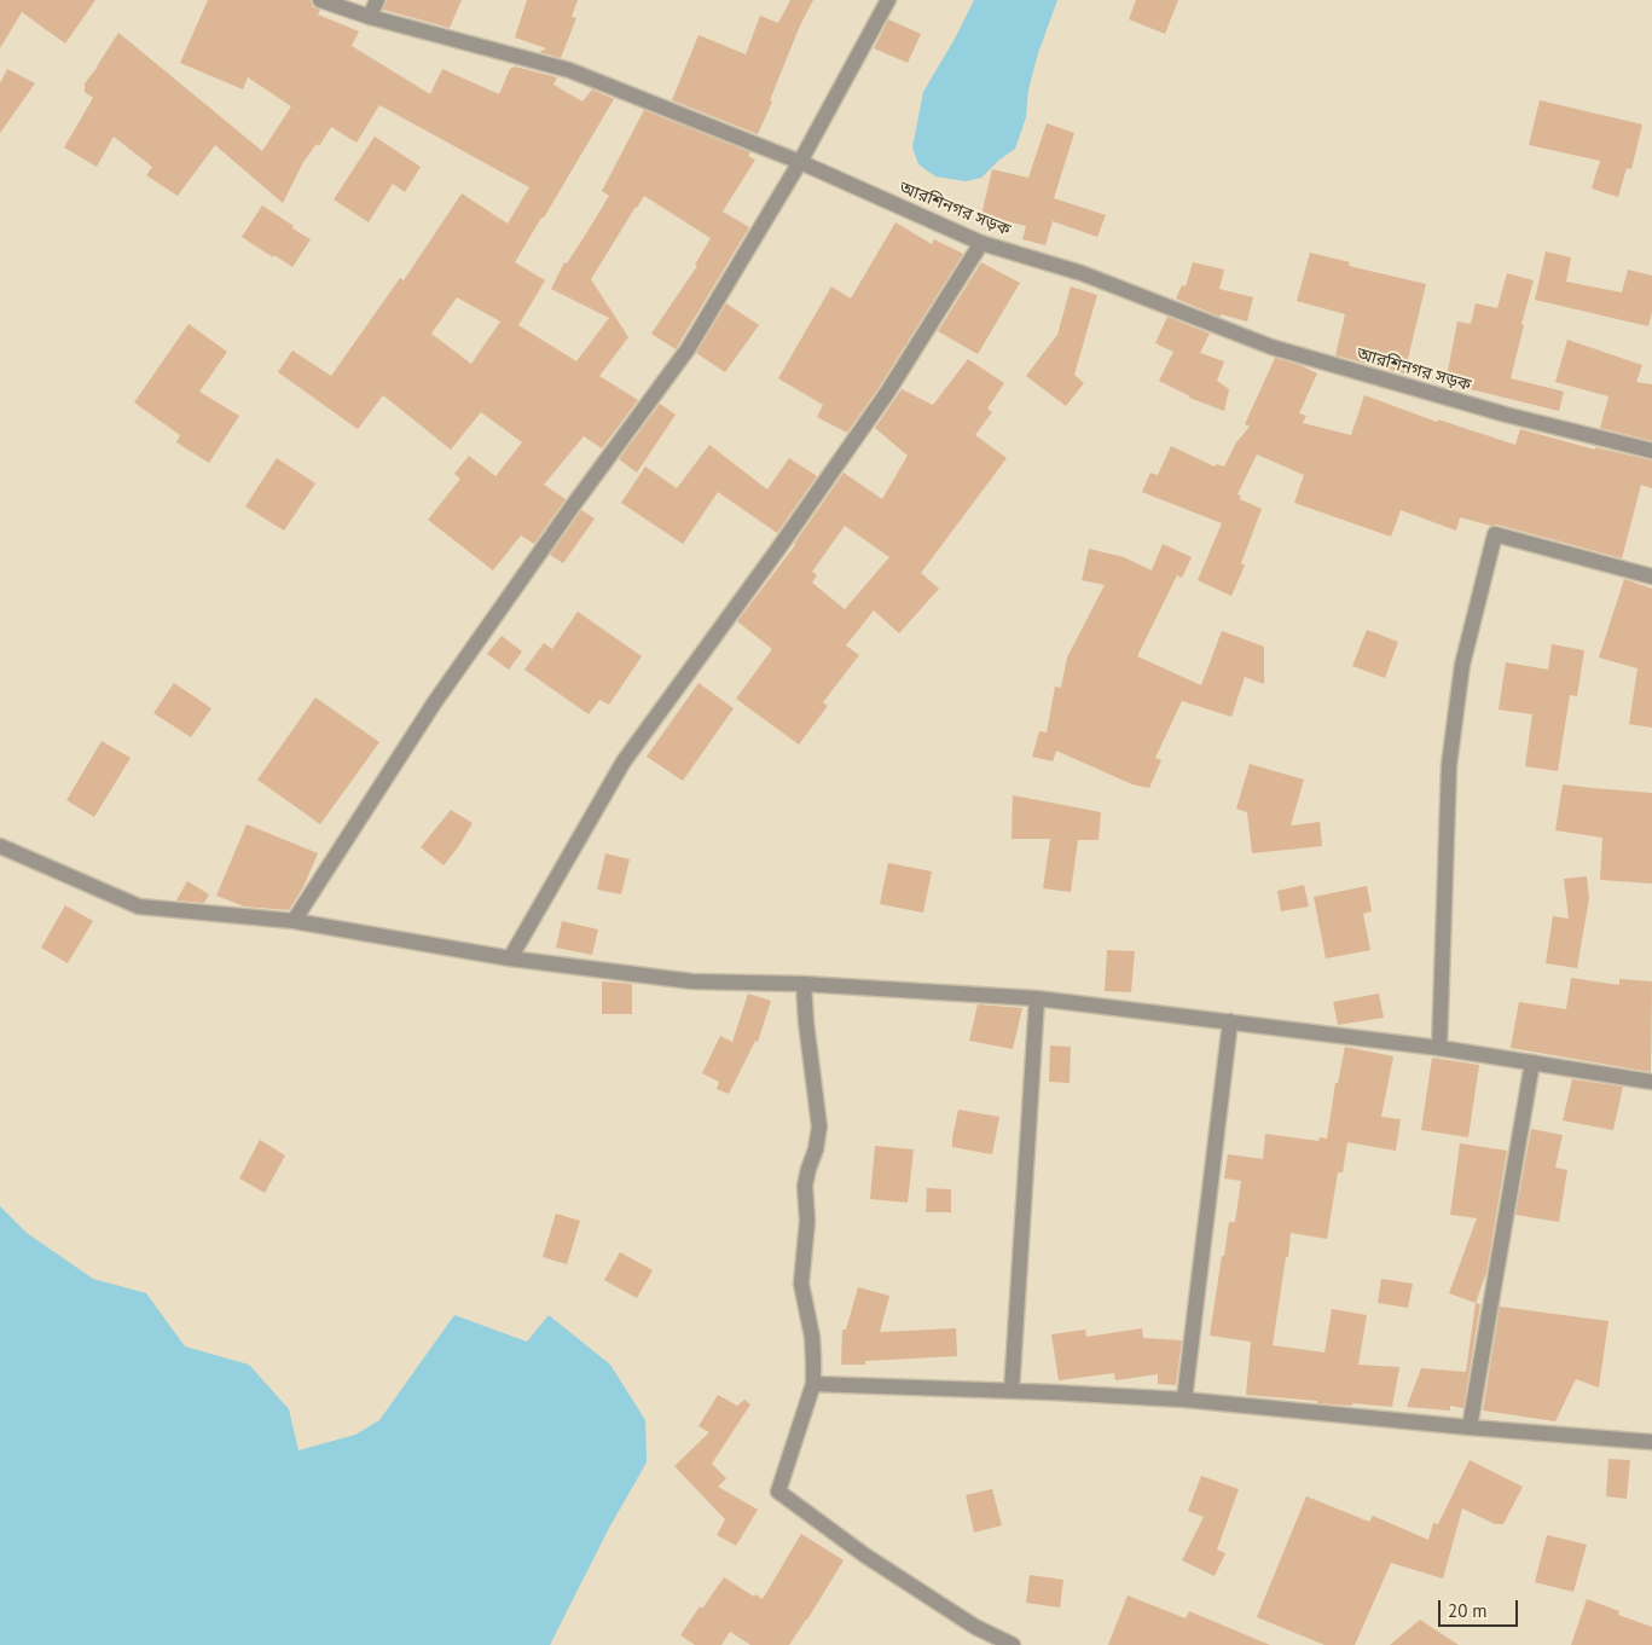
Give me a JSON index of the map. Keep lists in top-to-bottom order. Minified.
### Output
{"streets":{"street":["আরশিনগর সড়ক"]},"scale_bar":"20 m"}
